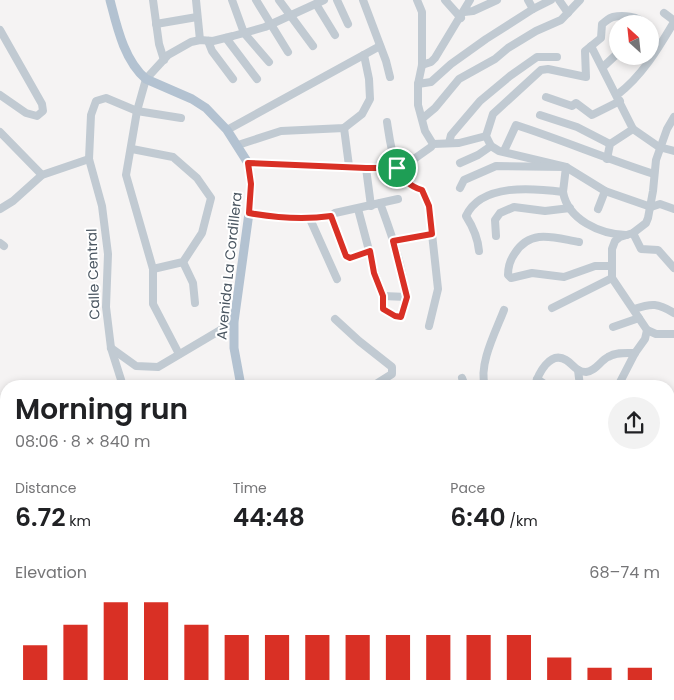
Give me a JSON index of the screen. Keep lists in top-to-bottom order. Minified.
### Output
{"streets":{"main road":["Avenida La Cordillera"],"street":["Calle Central"]},"north":"top left","page":{"heading":["Morning run","08:06 · 8 × 840 m"],"stats":[["Distance","6.72 km"],["Time","44:48"],["Pace","6:40 /km"]],"chart":["Elevation","68–74 m"]}}
